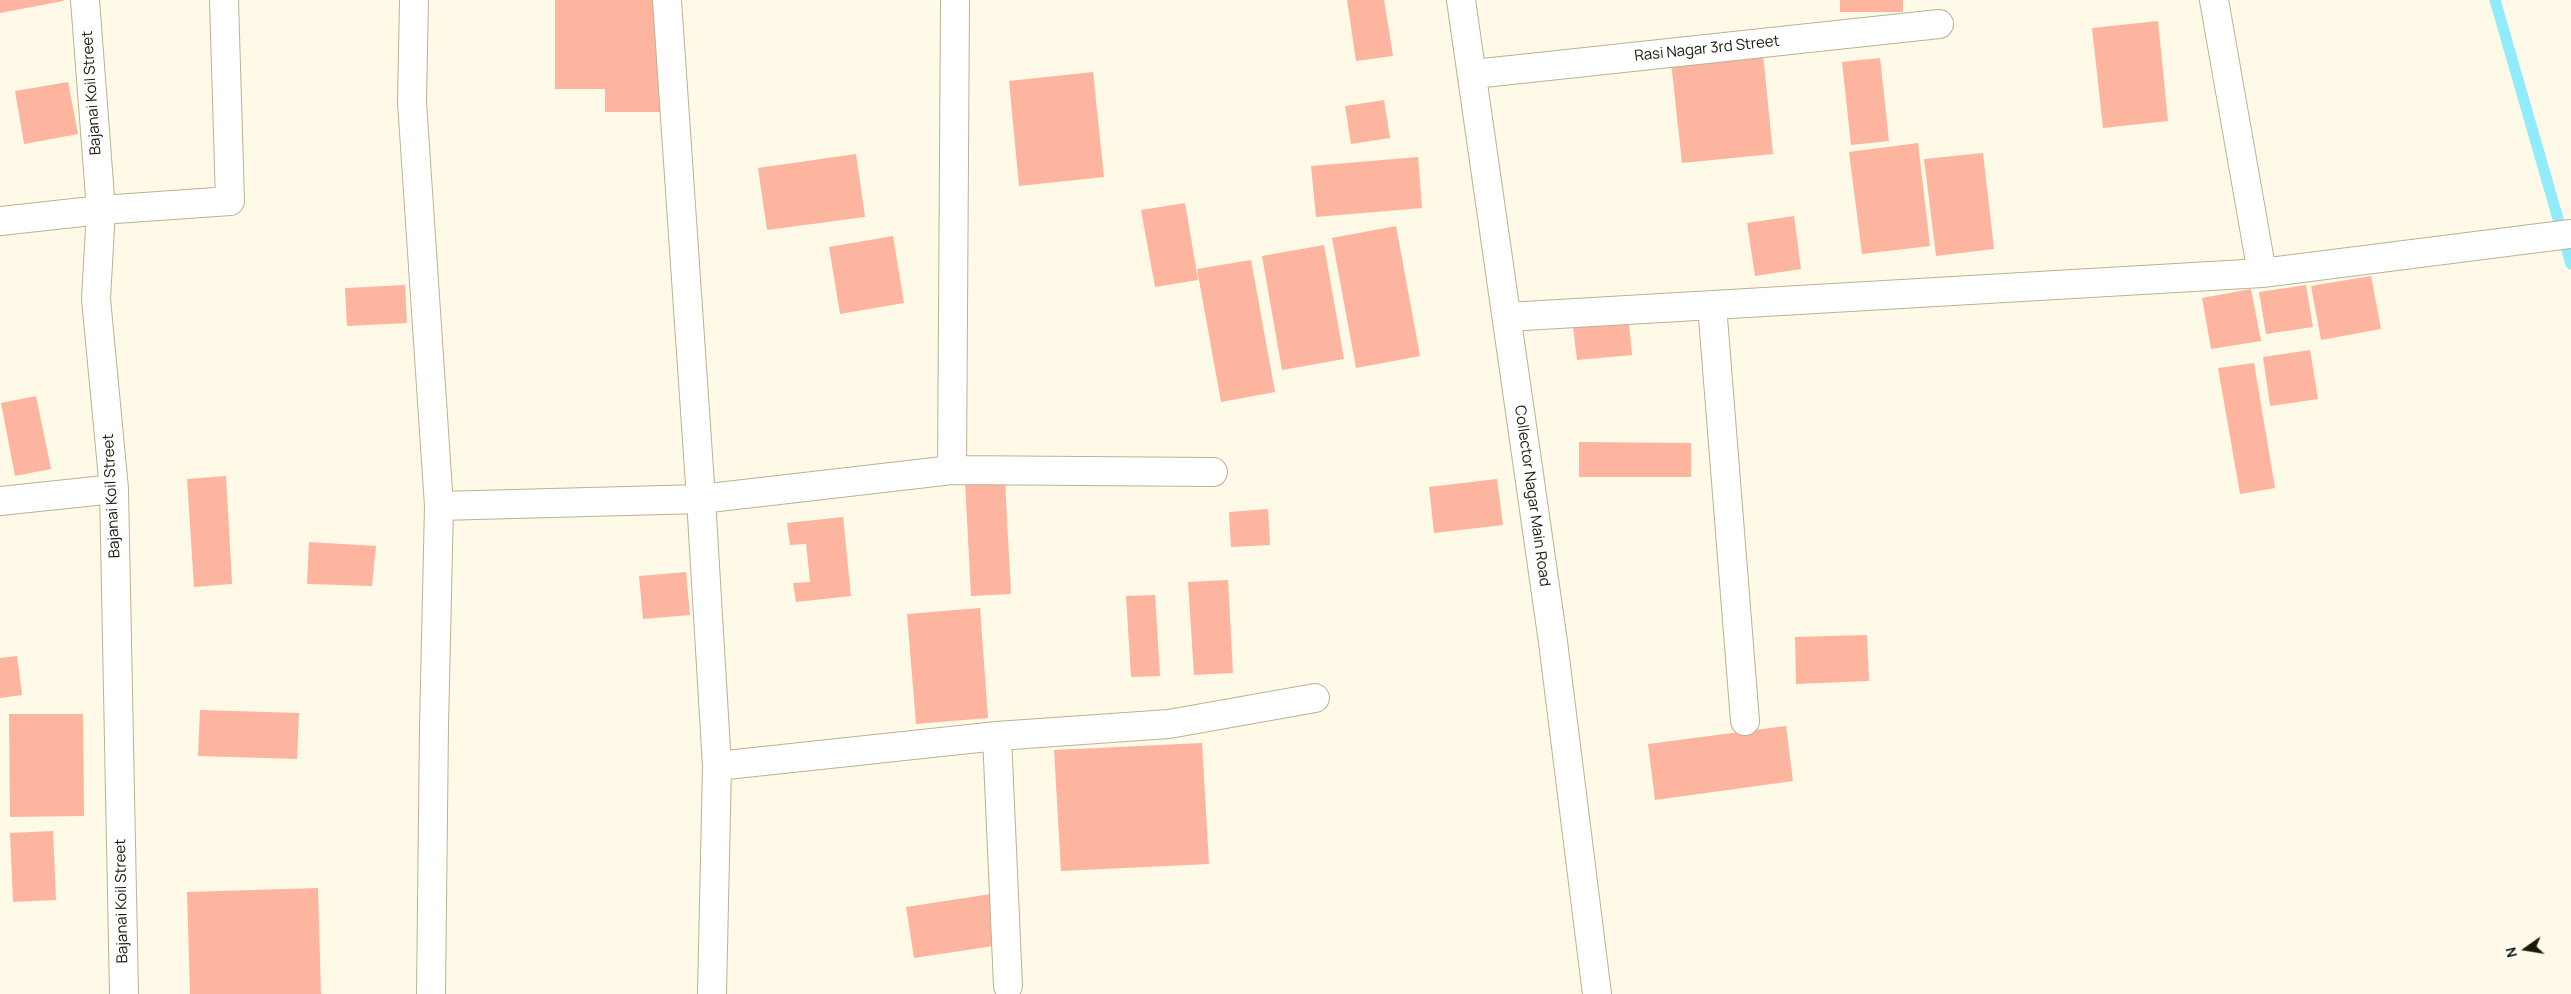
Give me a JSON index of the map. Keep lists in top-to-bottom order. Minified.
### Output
{"streets":{"street":["Rasi Nagar 3rd Street","Bajanai Koil Street","Collector Nagar Main Road"]},"crossings":[["Rasi Nagar 3rd Street","Collector Nagar Main Road"]],"north":"left"}
